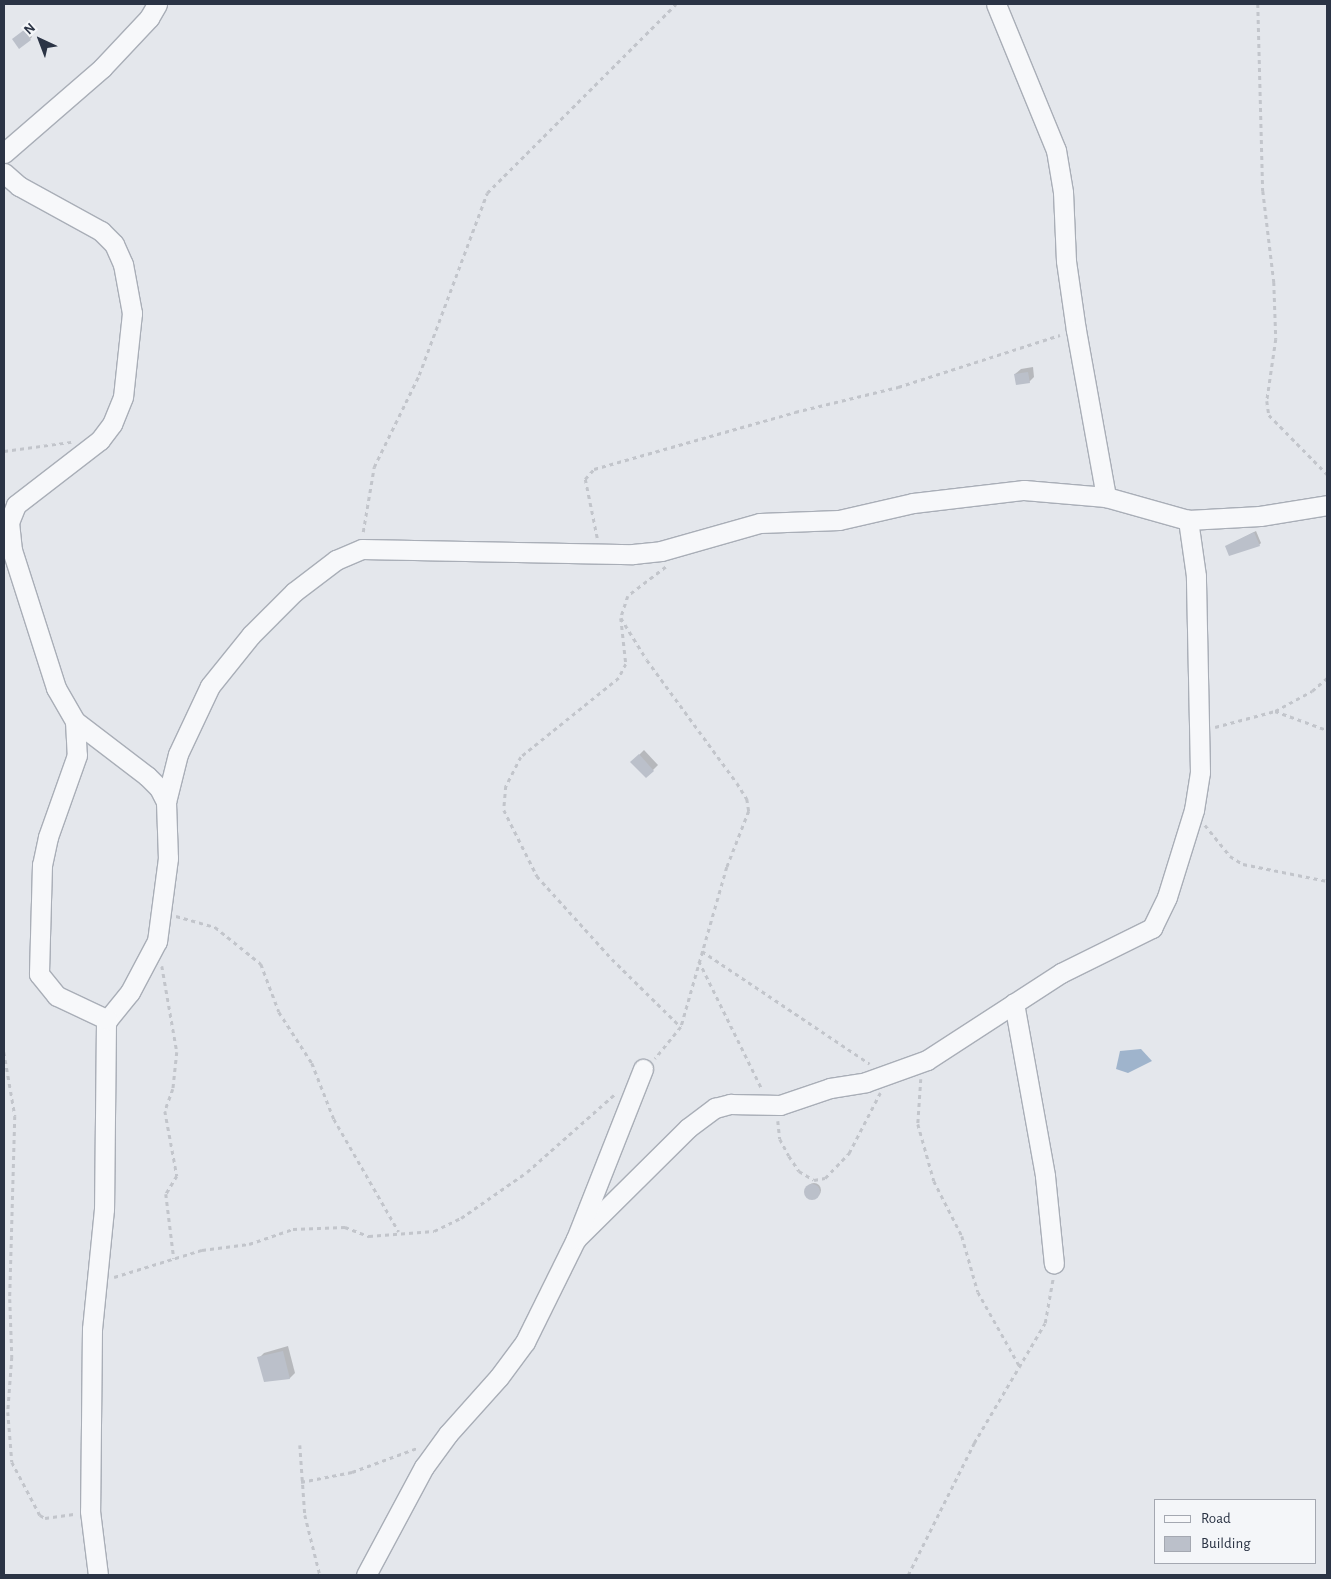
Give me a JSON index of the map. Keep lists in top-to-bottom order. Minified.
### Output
{"legend":["Road","Building"],"north":"top left"}
